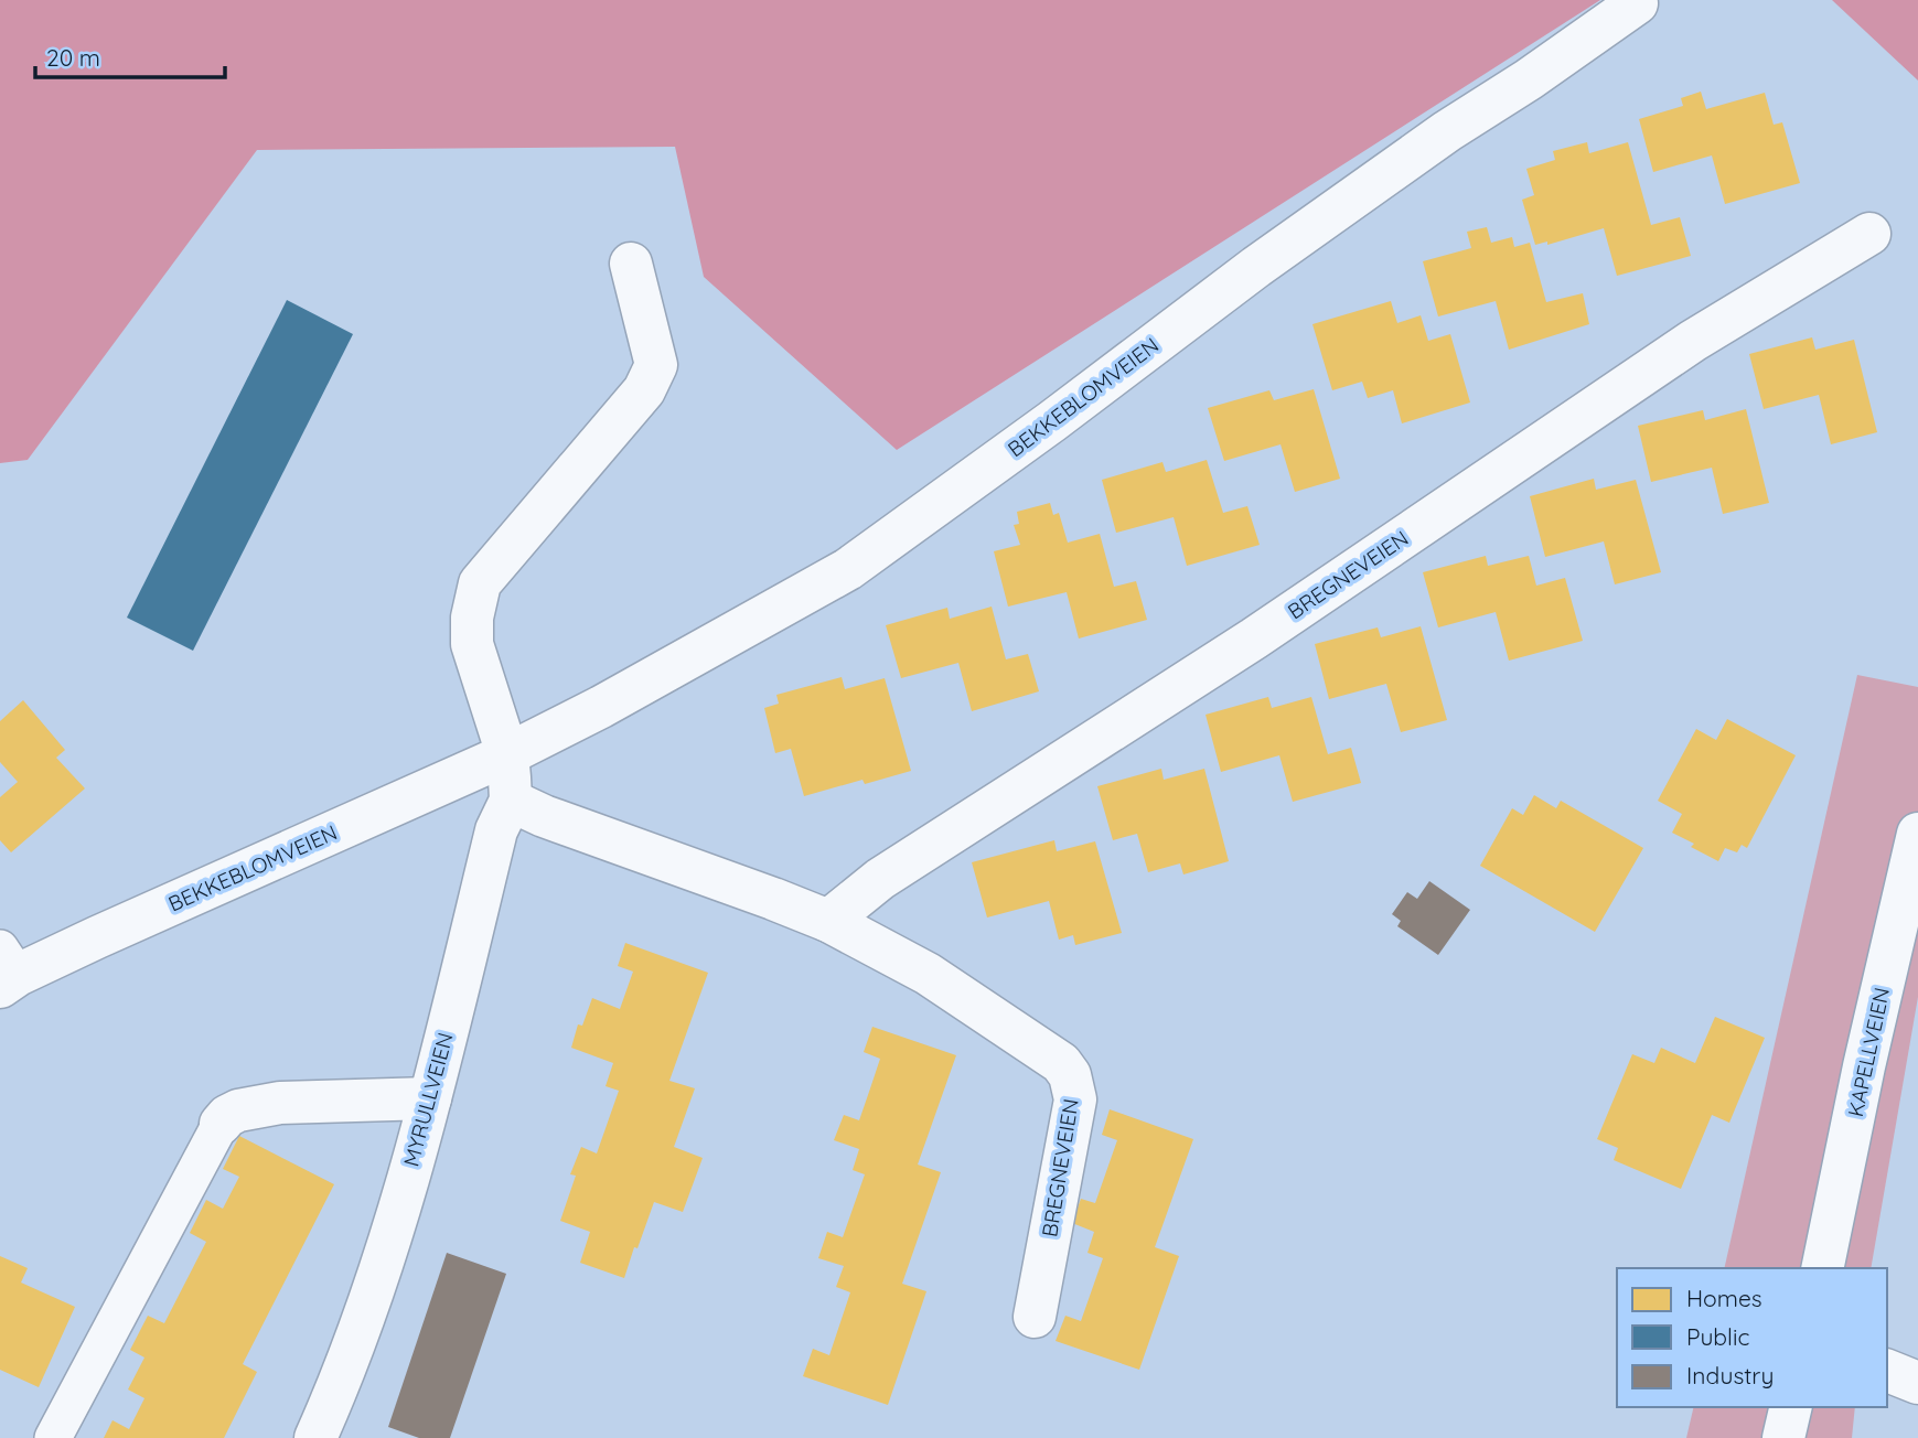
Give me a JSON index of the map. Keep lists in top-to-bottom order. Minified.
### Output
{"streets":{"street":["BEKKEBLOMVEIEN","BREGNEVEIEN","KAPELLVEIEN","MYRULLVEIEN"]},"crossings":[["BEKKEBLOMVEIEN","MYRULLVEIEN"],["BREGNEVEIEN","MYRULLVEIEN"]],"legend":["Homes","Public","Industry"],"scale_bar":"20 m"}
